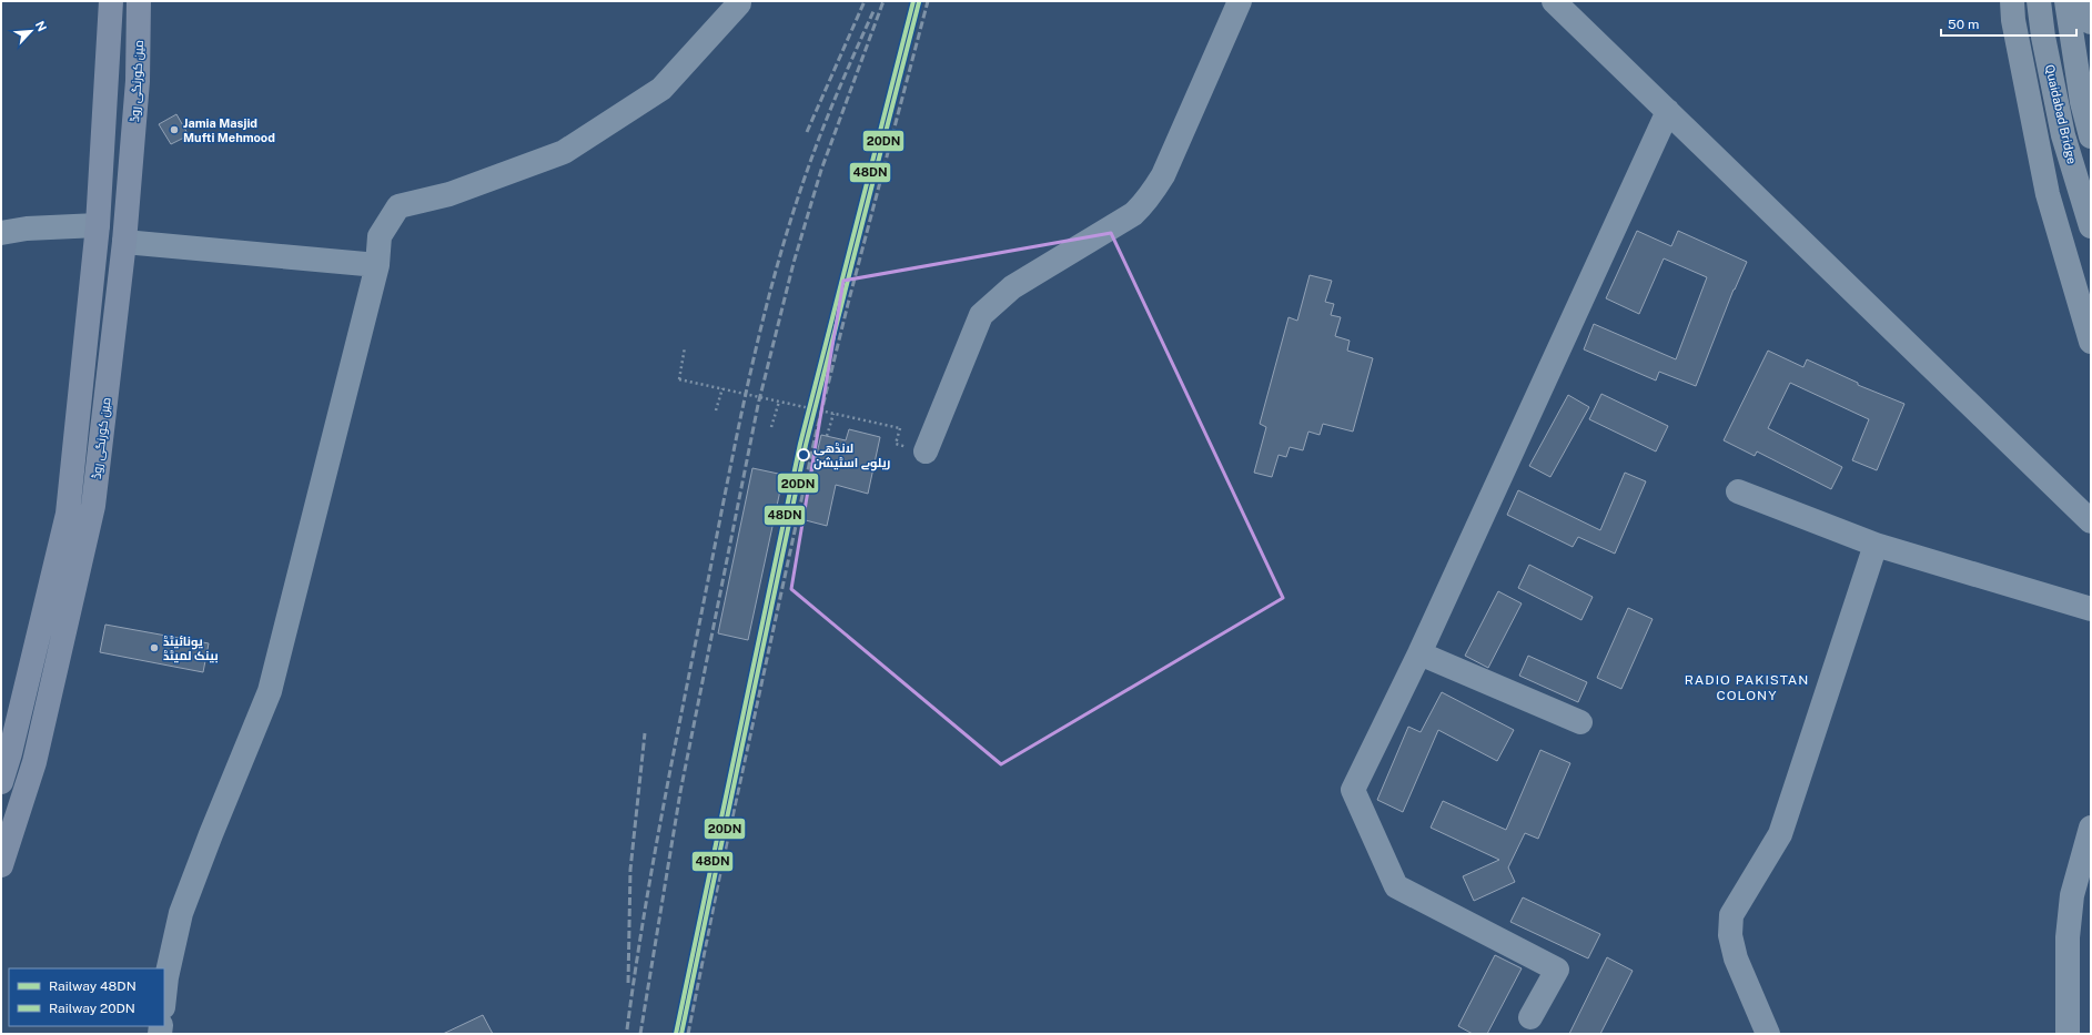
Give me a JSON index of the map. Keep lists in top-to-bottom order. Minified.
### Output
{"streets":{"highway":["Quaidabad Bridge"],"main road":["مین کورنگی روڈ"]},"districts":["RADIO PAKISTAN COLONY"],"places":["Jamia Masjid Mufti Mehmood","لانڈھی ریلوے اسٹیشن","یونائیٹڈ بینک لمیٹڈ"],"lines":["rail line 48DN","rail line 20DN"],"legend":["Railway 48DN","Railway 20DN"],"scale_bar":"50 m","north":"top right"}
